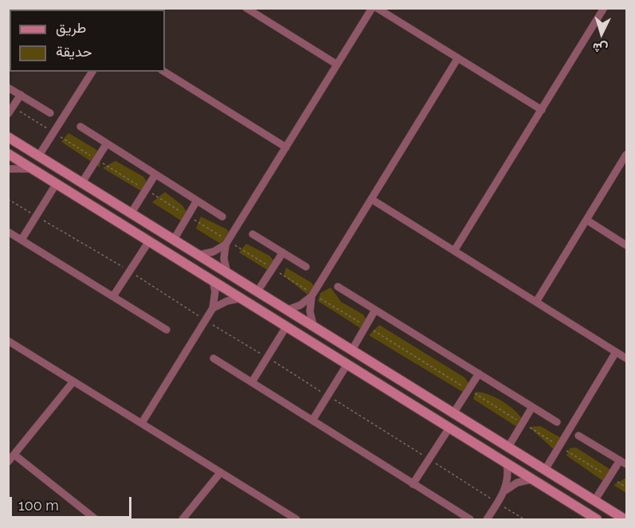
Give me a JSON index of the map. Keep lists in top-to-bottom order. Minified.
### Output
{"legend":["طريق","حديقة"],"scale_bar":"100 m","north":"bottom"}
